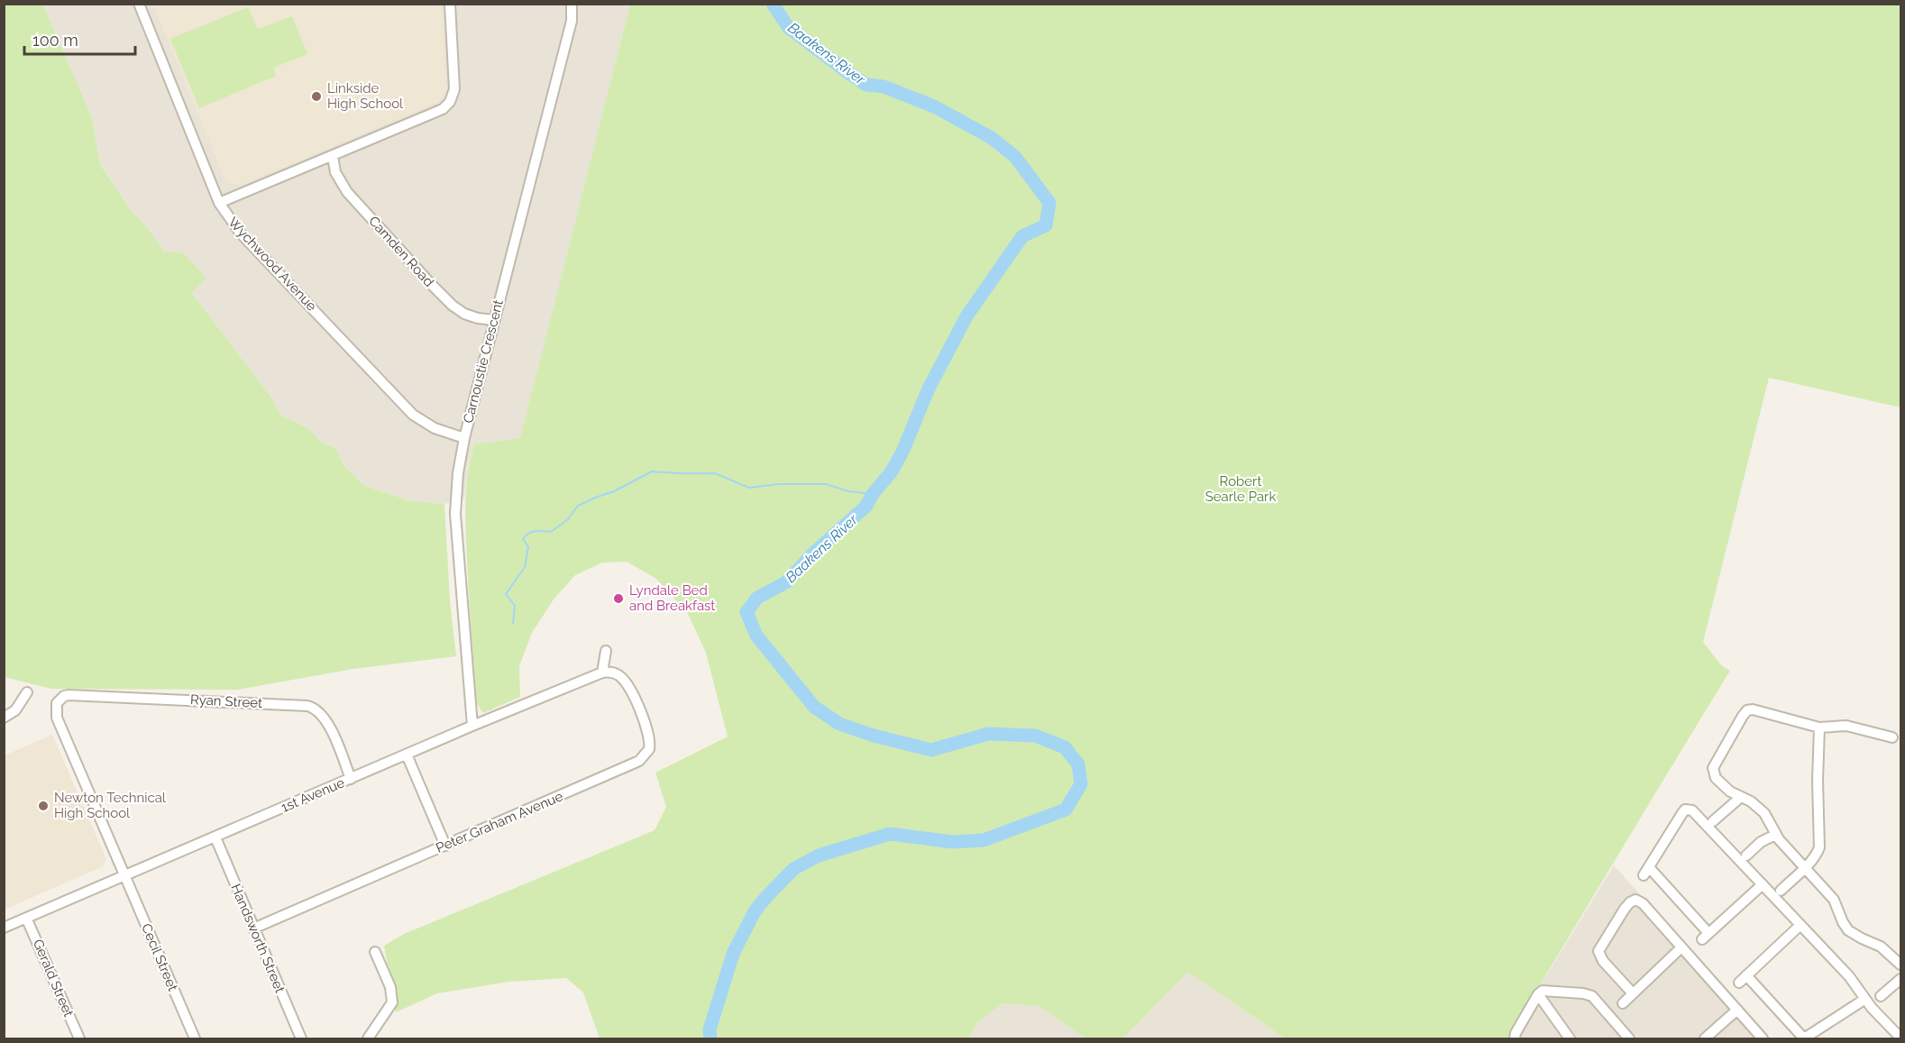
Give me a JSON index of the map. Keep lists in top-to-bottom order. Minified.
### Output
{"streets":{"street":["Camden Road","Wychwood Avenue","Carnoustie Crescent","Ryan Street","1st Avenue","Peter Graham Avenue","Handsworth Street","Cecil Street","Gerald Street"]},"crossings":[["Camden Road","Carnoustie Crescent"],["Wychwood Avenue","Carnoustie Crescent"],["Carnoustie Crescent","1st Avenue"],["Ryan Street","1st Avenue"],["Ryan Street","Cecil Street"],["1st Avenue","Peter Graham Avenue"],["1st Avenue","Handsworth Street"],["1st Avenue","Cecil Street"],["1st Avenue","Gerald Street"],["Peter Graham Avenue","Handsworth Street"]],"water":["Baakens River"],"parks":["Robert Searle Park"],"places":["Linkside High School","Lyndale Bed and Breakfast","Newton Technical High School"],"scale_bar":"100 m"}
